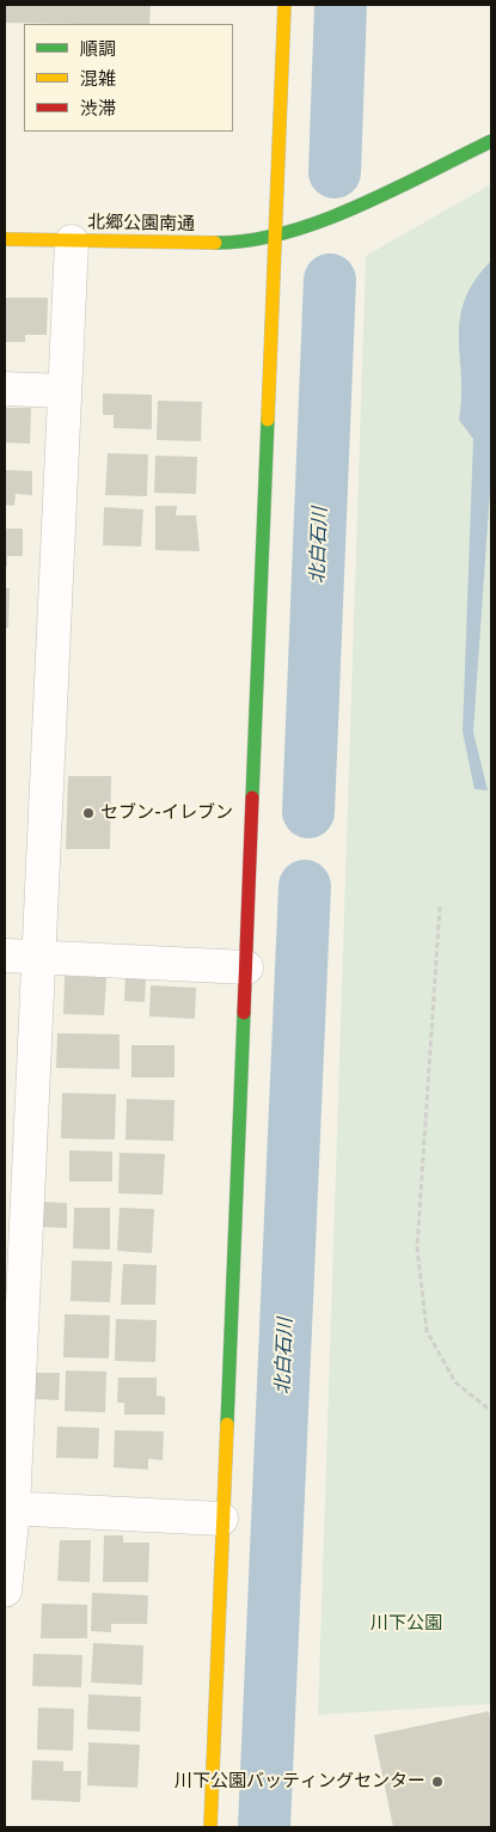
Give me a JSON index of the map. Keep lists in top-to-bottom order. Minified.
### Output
{"streets":{"street":["北郷公園南通"]},"water":["北白石川"],"parks":["川下公園"],"places":["セブン-イレブン","川下公園バッティングセンター"],"legend":["順調","混雑","渋滞"]}
